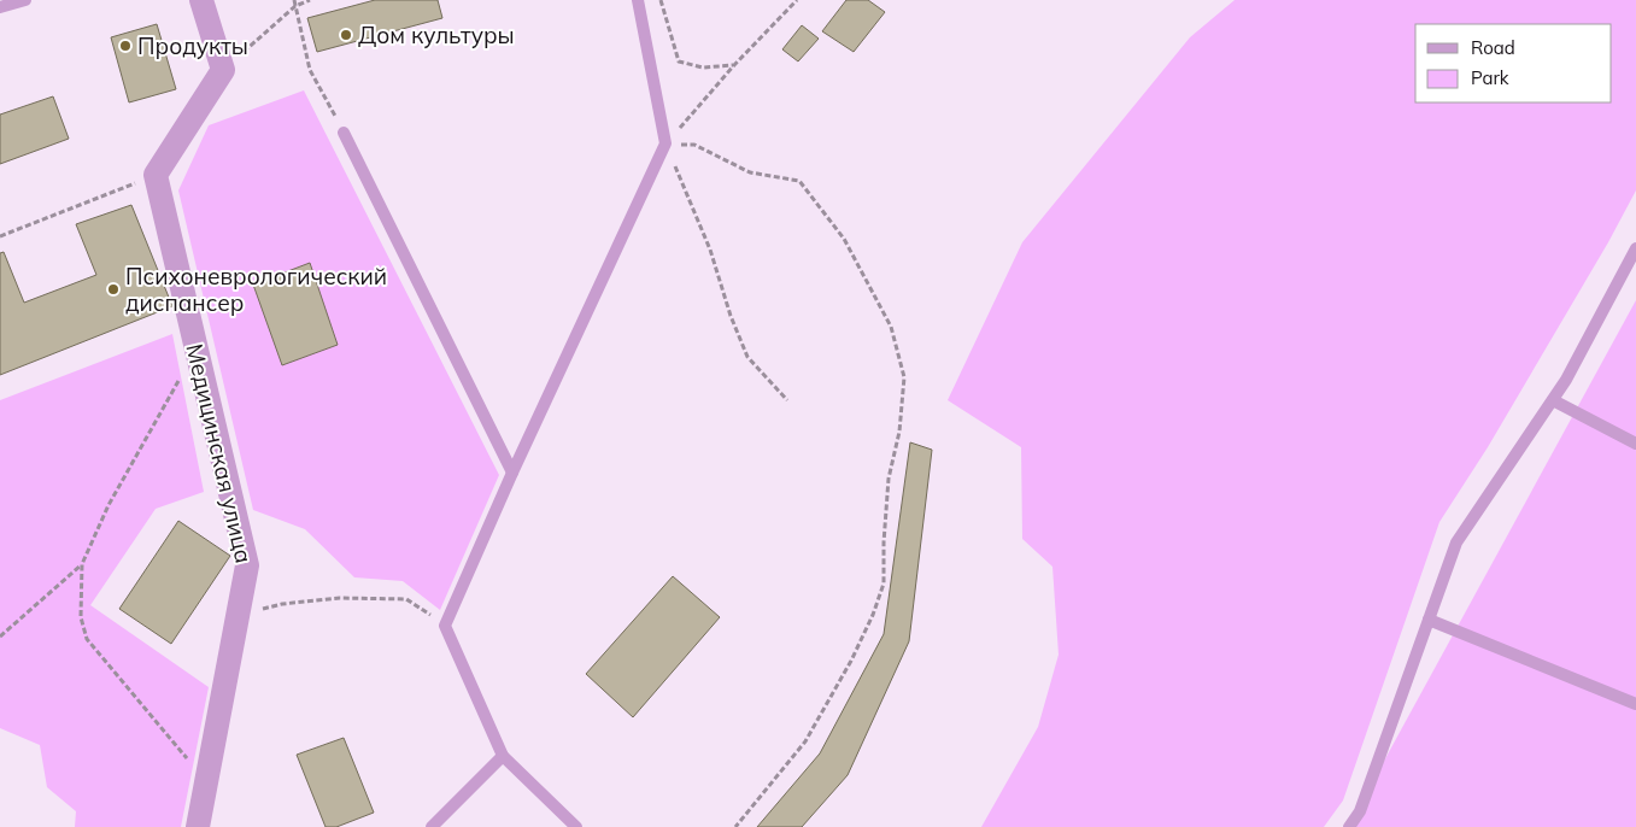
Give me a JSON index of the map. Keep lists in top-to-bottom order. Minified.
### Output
{"streets":{"street":["Медицинская улица"]},"places":["Дом культуры","Продукты","Психоневрологический диспансер"],"legend":["Road","Park"]}
